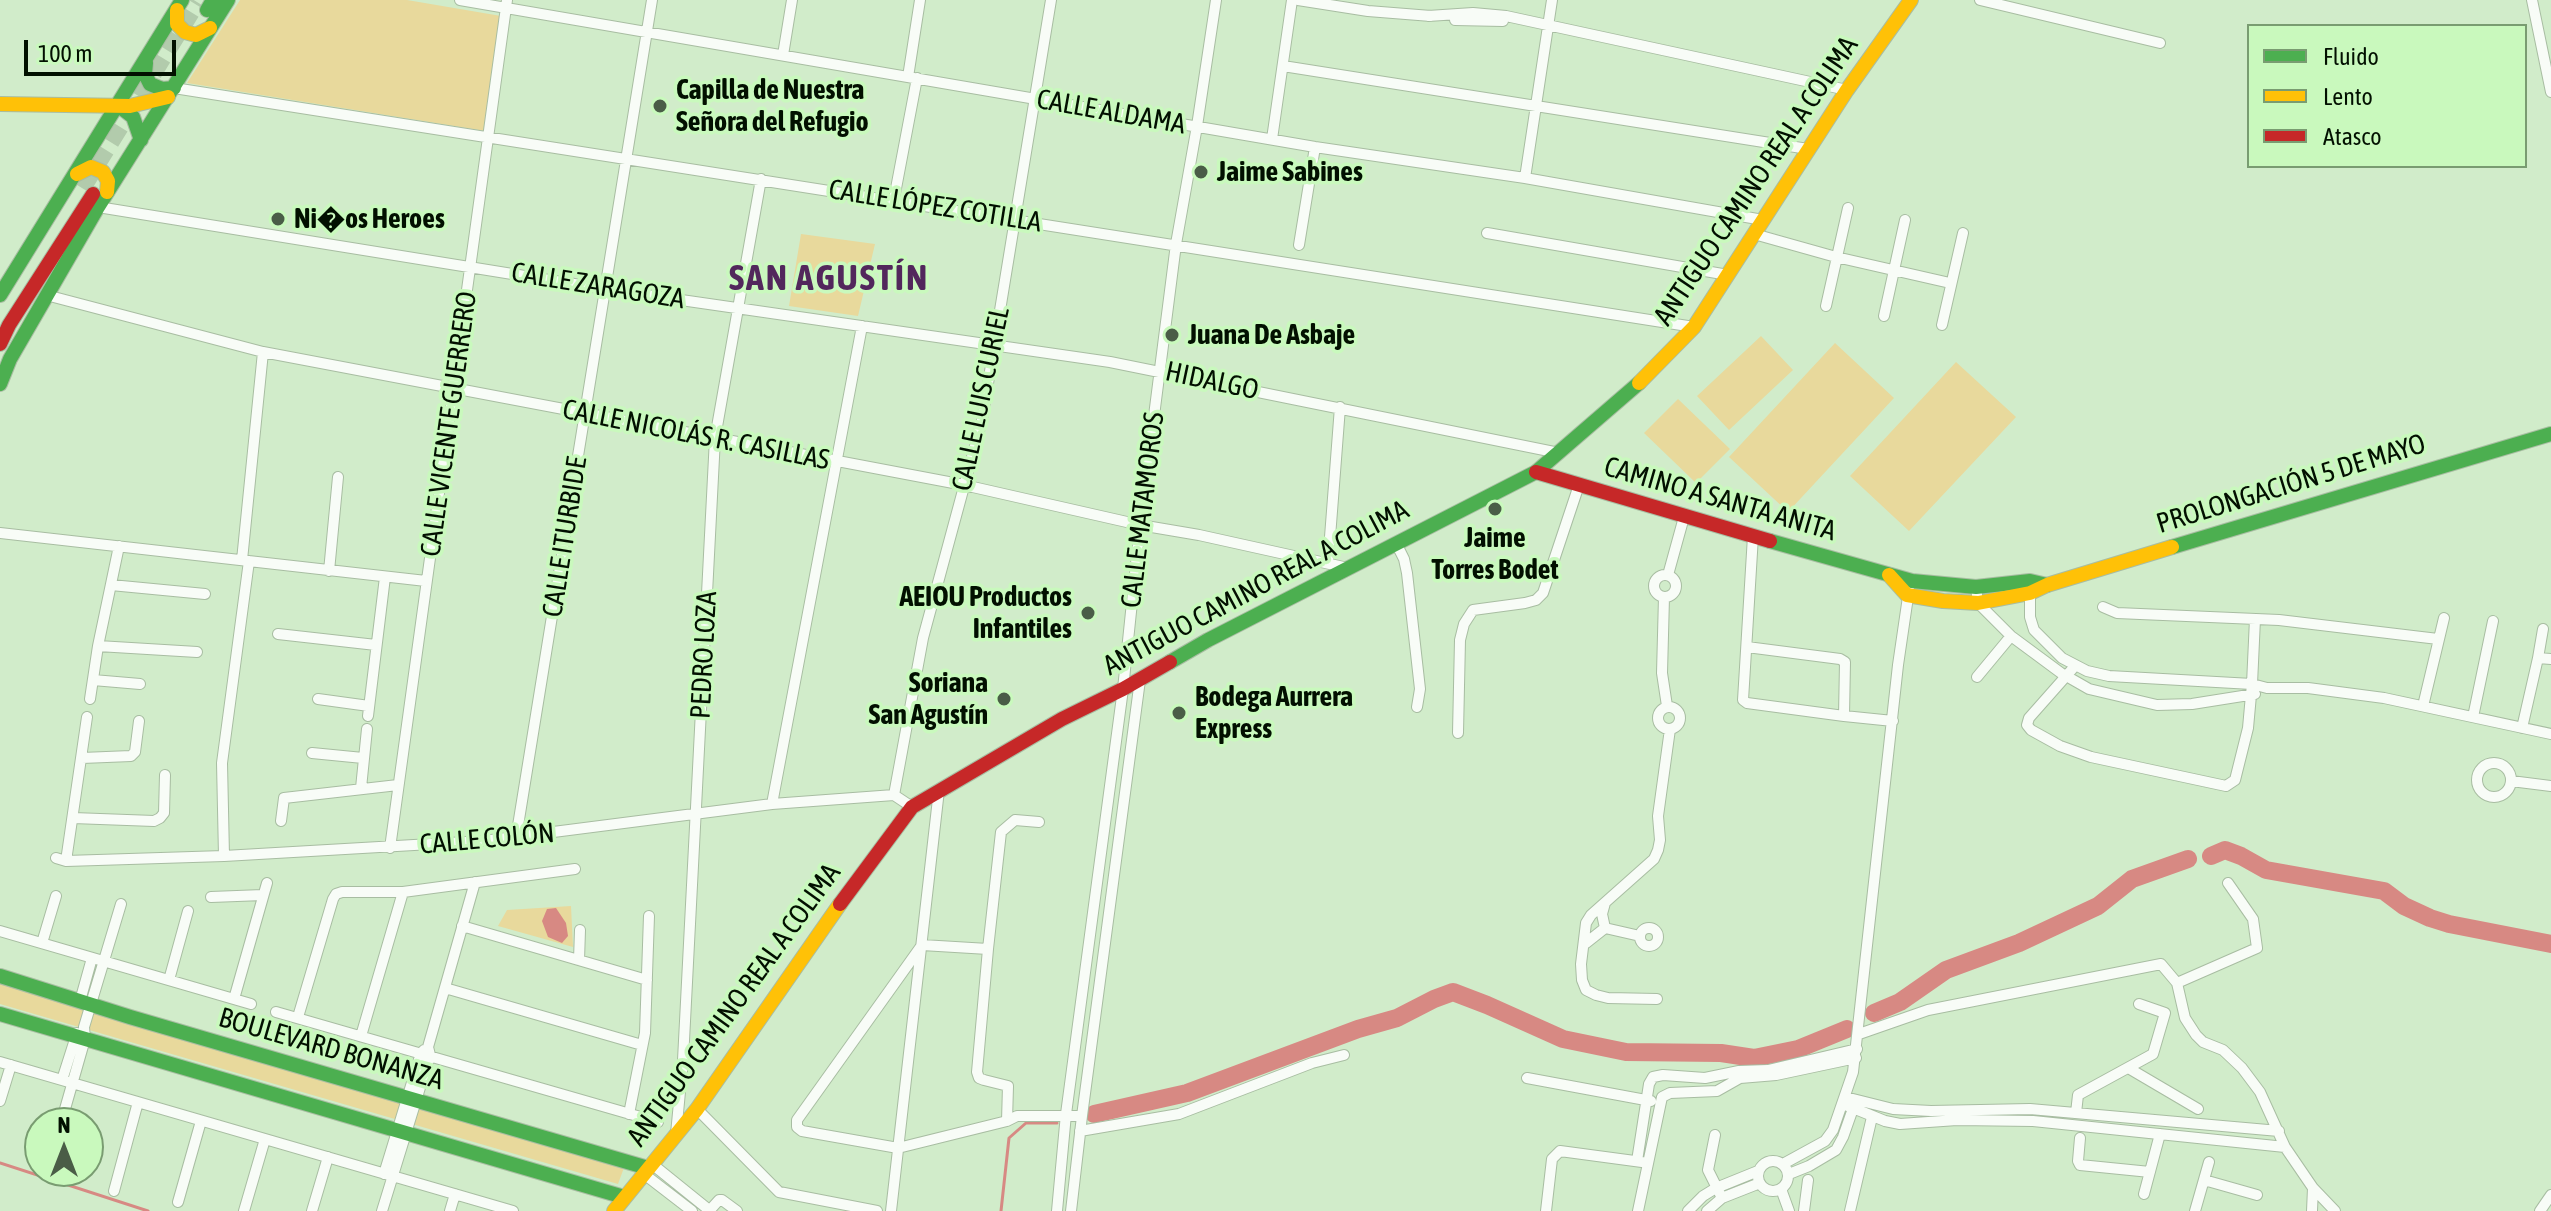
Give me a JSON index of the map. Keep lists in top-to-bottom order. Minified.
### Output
{"streets":{"main road":["ANTIGUO CAMINO REAL A COLIMA","PROLONGACIÓN 5 DE MAYO","CAMINO A SANTA ANITA","BOULEVARD BONANZA"],"street":["CALLE ALDAMA","CALLE LÓPEZ COTILLA","CALLE ZARAGOZA","HIDALGO","CALLE LUIS CURIEL","CALLE VICENTE GUERRERO","CALLE NICOLÁS R. CASILLAS","CALLE MATAMOROS","CALLE ITURBIDE","PEDRO LOZA","CALLE COLÓN"]},"crossings":[["CALLE ALDAMA","ANTIGUO CAMINO REAL A COLIMA"],["CALLE ALDAMA","CALLE LUIS CURIEL"],["CALLE ALDAMA","CALLE VICENTE GUERRERO"],["CALLE ALDAMA","CALLE MATAMOROS"],["CALLE ALDAMA","CALLE ITURBIDE"],["ANTIGUO CAMINO REAL A COLIMA","CALLE LÓPEZ COTILLA"],["ANTIGUO CAMINO REAL A COLIMA","HIDALGO"],["ANTIGUO CAMINO REAL A COLIMA","CALLE NICOLÁS R. CASILLAS"],["ANTIGUO CAMINO REAL A COLIMA","CAMINO A SANTA ANITA"],["ANTIGUO CAMINO REAL A COLIMA","CALLE MATAMOROS"],["ANTIGUO CAMINO REAL A COLIMA","PEDRO LOZA"],["ANTIGUO CAMINO REAL A COLIMA","BOULEVARD BONANZA"],["CALLE LÓPEZ COTILLA","CALLE LUIS CURIEL"],["CALLE LÓPEZ COTILLA","CALLE VICENTE GUERRERO"],["CALLE LÓPEZ COTILLA","CALLE MATAMOROS"],["CALLE LÓPEZ COTILLA","CALLE ITURBIDE"],["CALLE LÓPEZ COTILLA","PEDRO LOZA"],["CALLE ZARAGOZA","HIDALGO"],["CALLE ZARAGOZA","CALLE VICENTE GUERRERO"],["CALLE ZARAGOZA","CALLE ITURBIDE"],["CALLE ZARAGOZA","PEDRO LOZA"],["HIDALGO","CALLE LUIS CURIEL"],["HIDALGO","CALLE MATAMOROS"],["CALLE LUIS CURIEL","CALLE NICOLÁS R. CASILLAS"],["CALLE LUIS CURIEL","CALLE COLÓN"],["CALLE VICENTE GUERRERO","CALLE NICOLÁS R. CASILLAS"],["CALLE VICENTE GUERRERO","CALLE COLÓN"],["CALLE NICOLÁS R. CASILLAS","CALLE MATAMOROS"],["CALLE NICOLÁS R. CASILLAS","CALLE ITURBIDE"],["CALLE NICOLÁS R. CASILLAS","PEDRO LOZA"],["PROLONGACIÓN 5 DE MAYO","CAMINO A SANTA ANITA"],["CALLE ITURBIDE","CALLE COLÓN"],["PEDRO LOZA","CALLE COLÓN"]],"districts":["SAN AGUSTÍN"],"places":["Capilla de Nuestra Señora del Refugio","Jaime Sabines","Ni�os Heroes","Juana De Asbaje","Jaime Torres Bodet","AEIOU Productos Infantiles","Soriana San Agustín","Bodega Aurrera Express"],"legend":["Fluido","Lento","Atasco"],"scale_bar":"100 m","north":"top"}
